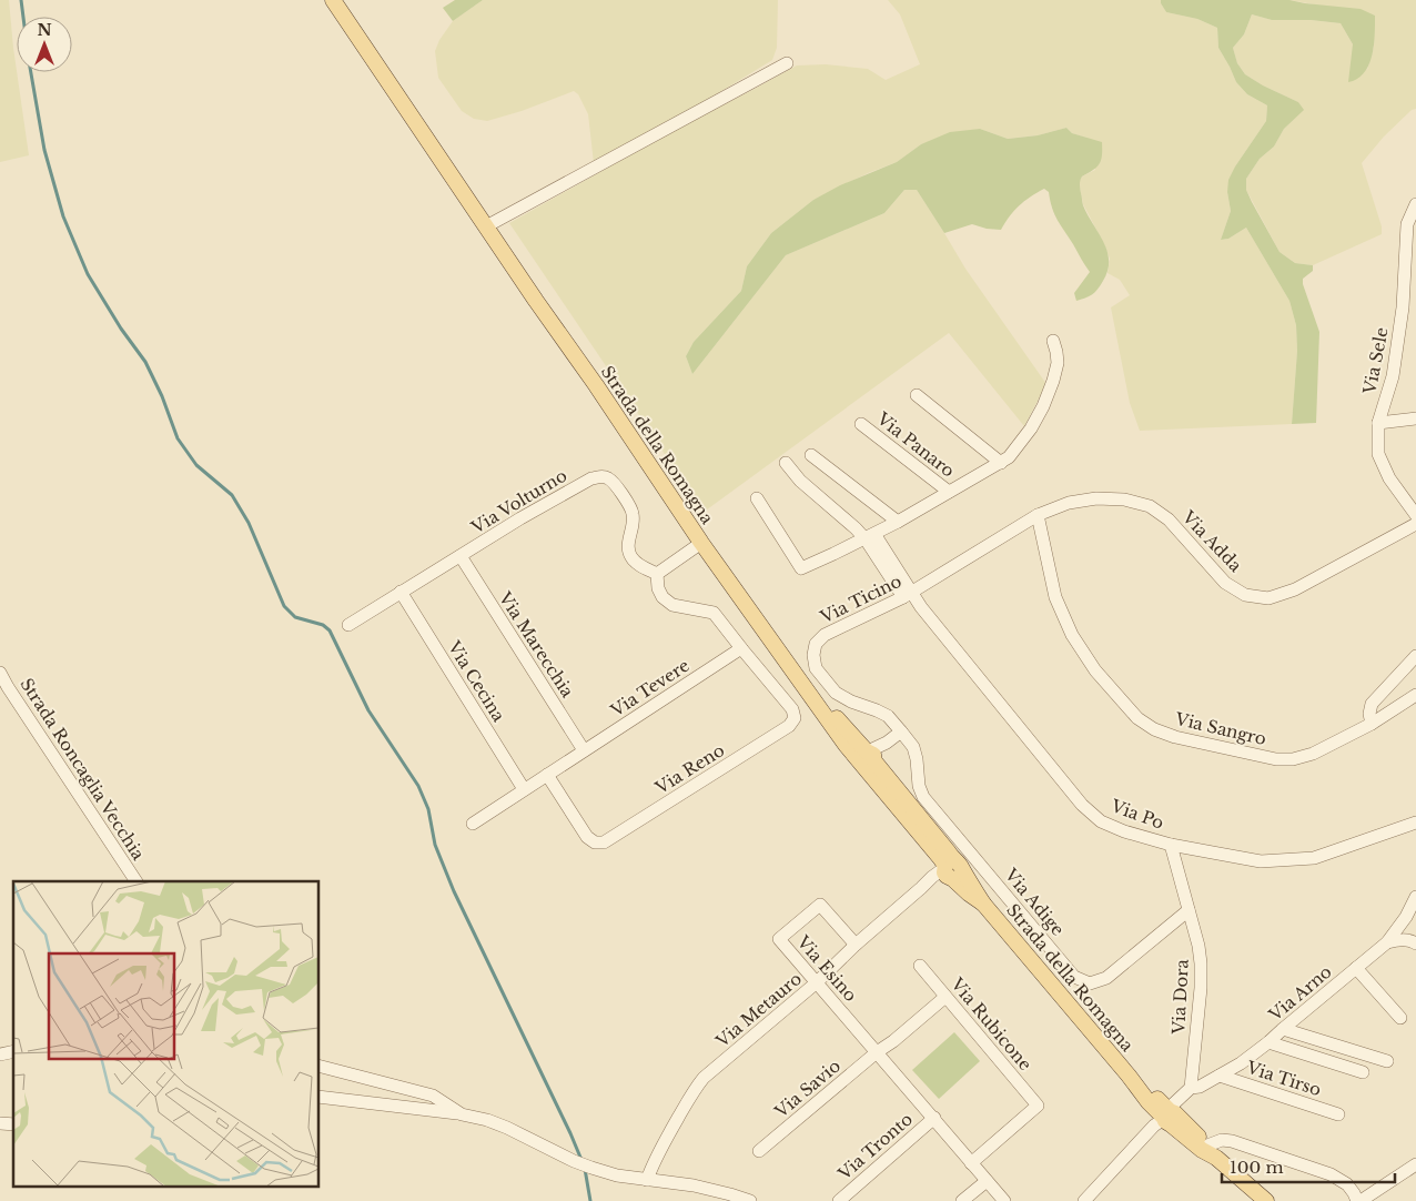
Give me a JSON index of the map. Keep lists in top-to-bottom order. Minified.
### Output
{"streets":{"main road":["Strada della Romagna"],"street":["Via Sele","Via Panaro","Via Volturno","Via Adda","Via Ticino","Via Marecchia","Via Cecina","Via Tevere","Via Sangro","Strada Roncaglia Vecchia","Via Reno","Via Po","Via Adige","Via Esino","Via Arno","Via Dora","Via Metauro","Via Rubicone","Via Tirso","Via Savio","Via Tronto"]},"crossings":[["Strada della Romagna","Via Metauro"],["Via Volturno","Via Marecchia"],["Via Volturno","Via Cecina"],["Via Adda","Via Ticino"],["Via Adda","Via Sangro"],["Via Ticino","Via Sangro"],["Via Ticino","Via Po"],["Via Ticino","Via Adige"],["Via Marecchia","Via Tevere"],["Via Cecina","Via Tevere"],["Via Tevere","Via Reno"],["Via Po","Via Dora"],["Via Adige","Via Dora"],["Via Esino","Via Metauro"],["Via Esino","Via Rubicone"],["Via Esino","Via Savio"],["Via Esino","Via Tronto"],["Via Arno","Via Dora"],["Via Arno","Via Tirso"],["Via Rubicone","Via Savio"]],"scale_bar":"100 m","north":"top"}
